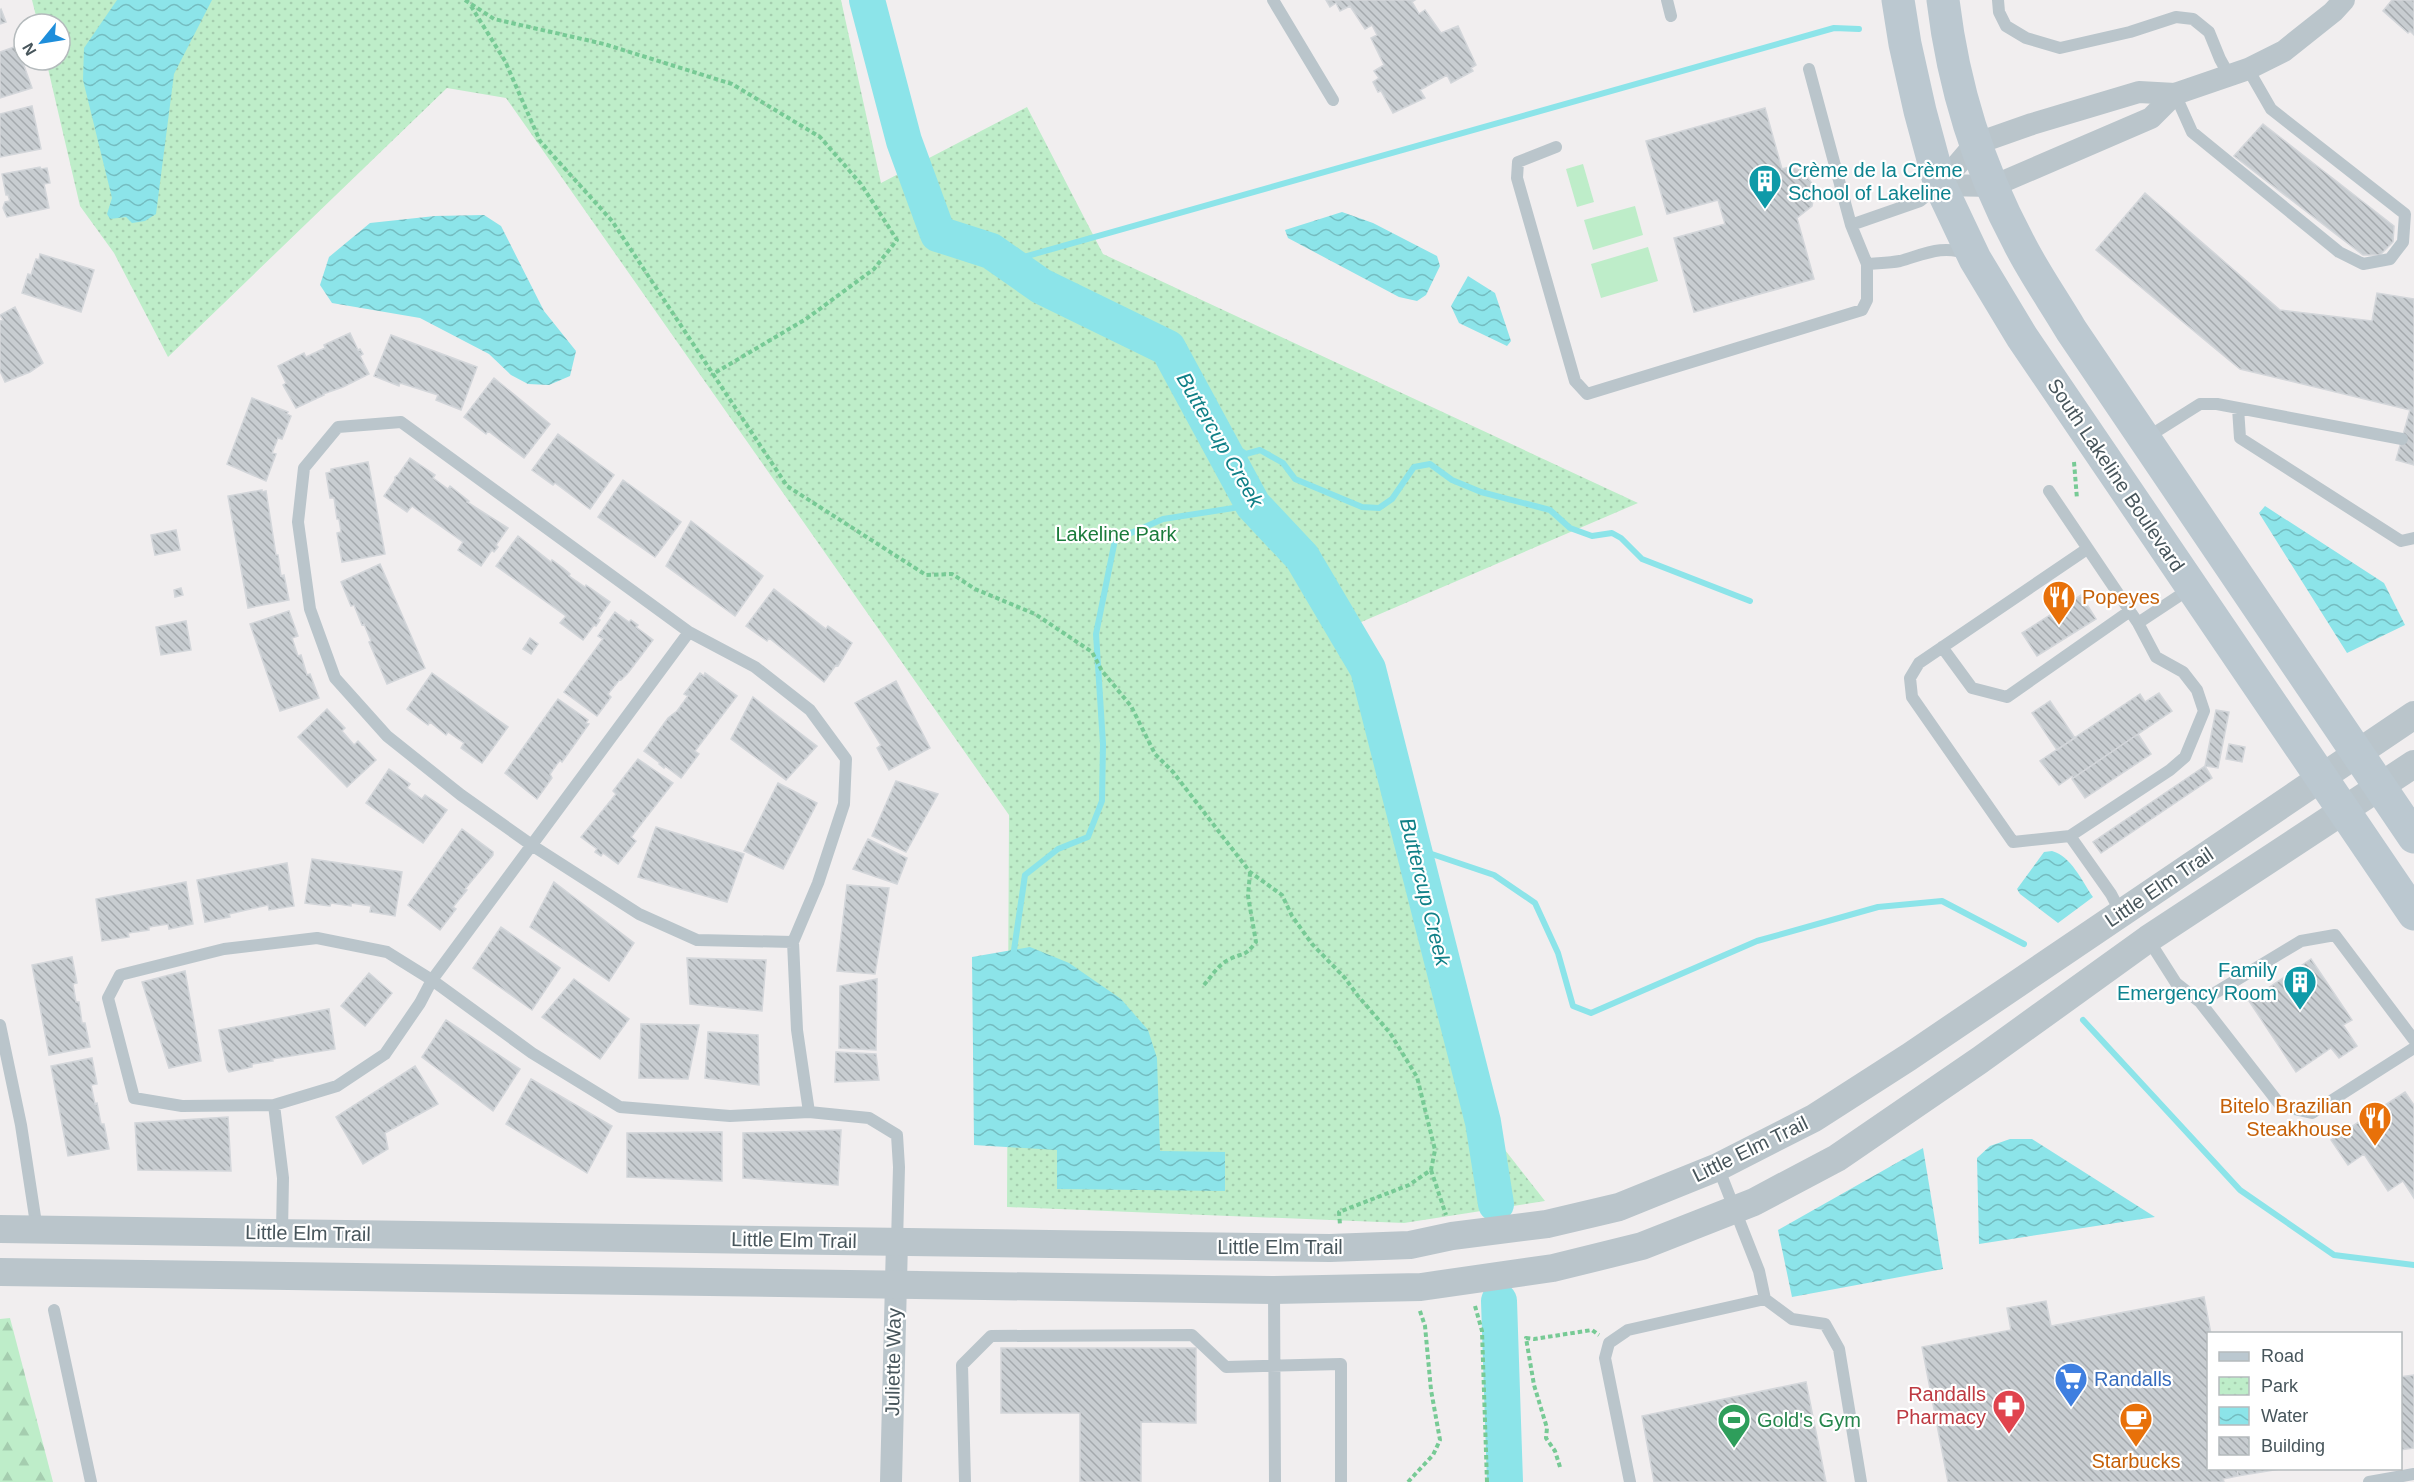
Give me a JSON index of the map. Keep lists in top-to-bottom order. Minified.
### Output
{"streets":{"main road":["South Lakeline Boulevard"],"street":["Little Elm Trail","Juliette Way"]},"crossings":[["South Lakeline Boulevard","Little Elm Trail"],["Little Elm Trail","Juliette Way"]],"water":["Buttercup Creek"],"parks":["Lakeline Park"],"places":{"building":["Crème de la Crème School of Lakeline","Family Emergency Room"],"restaurant":["Popeyes","Bitelo Brazilian Steakhouse"],"supermarket":["Randalls"],"pharmacy":["Randalls Pharmacy"],"cafe":["Starbucks"],"sports":["Gold's Gym"]},"legend":["Road","Park","Water","Building"],"north":"bottom left"}
